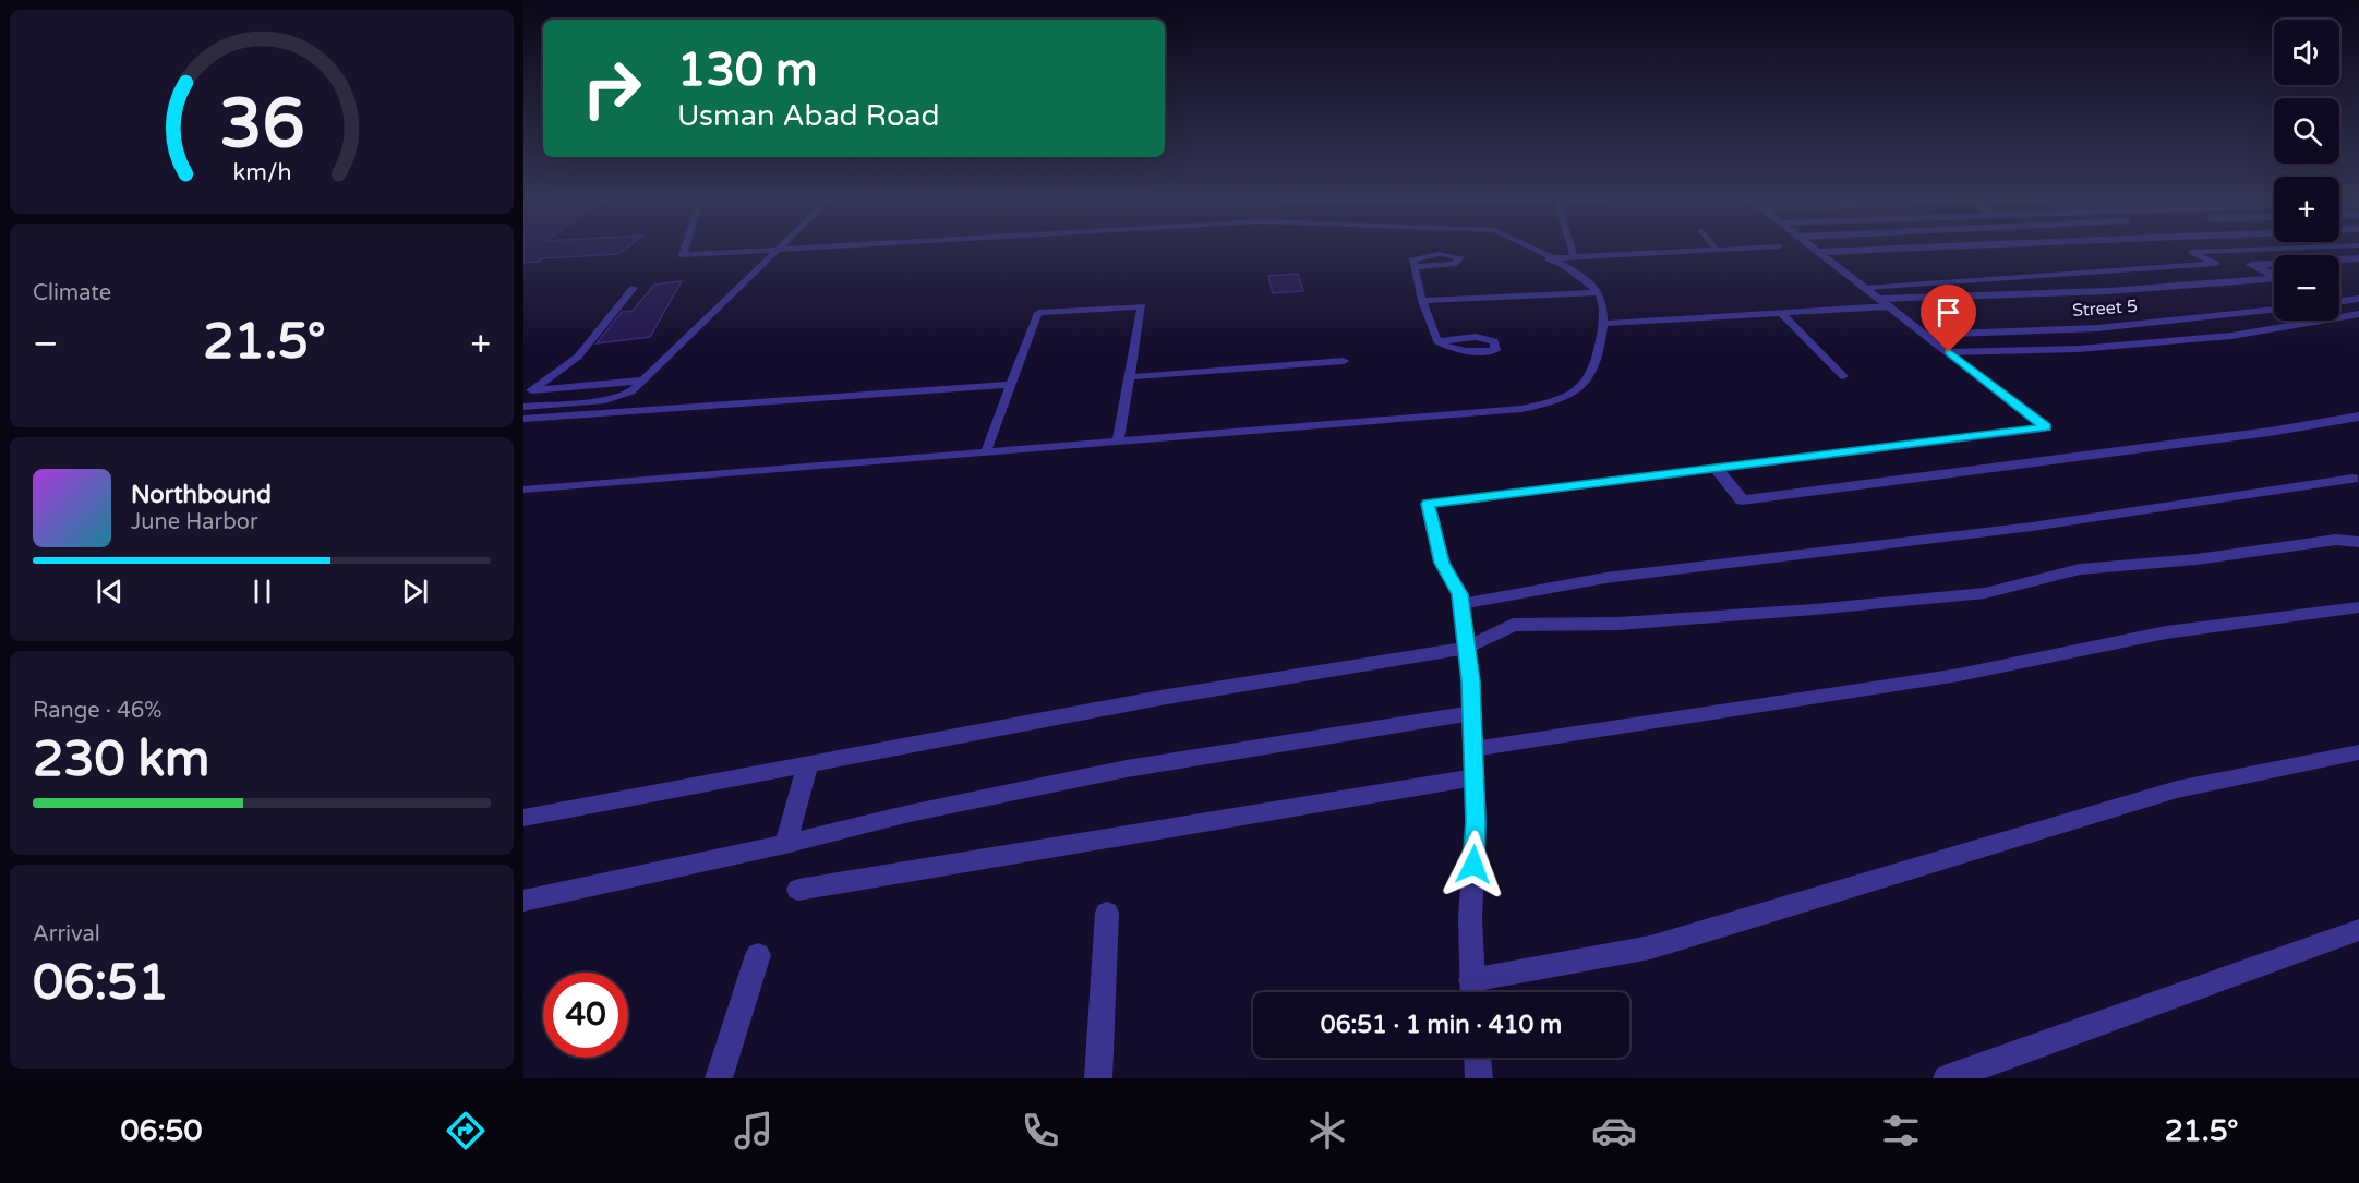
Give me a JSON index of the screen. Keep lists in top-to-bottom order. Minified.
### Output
{"streets":{"street":["Street 5"]},"page":{"map_buttons":["+","−"],"turn":["130 m","Usman Abad Road"],"tile":["Climate",["Range · 46%","230 km"],["Arrival","06:51"]],"heat":["−","21.5°","+"],"song":["Northbound","June Harbor"],"limit":"40","trip":"06:51 · 1 min · 410 m","tabs":["06:50","21.5°"],"gauge":["36","km/h"]}}
